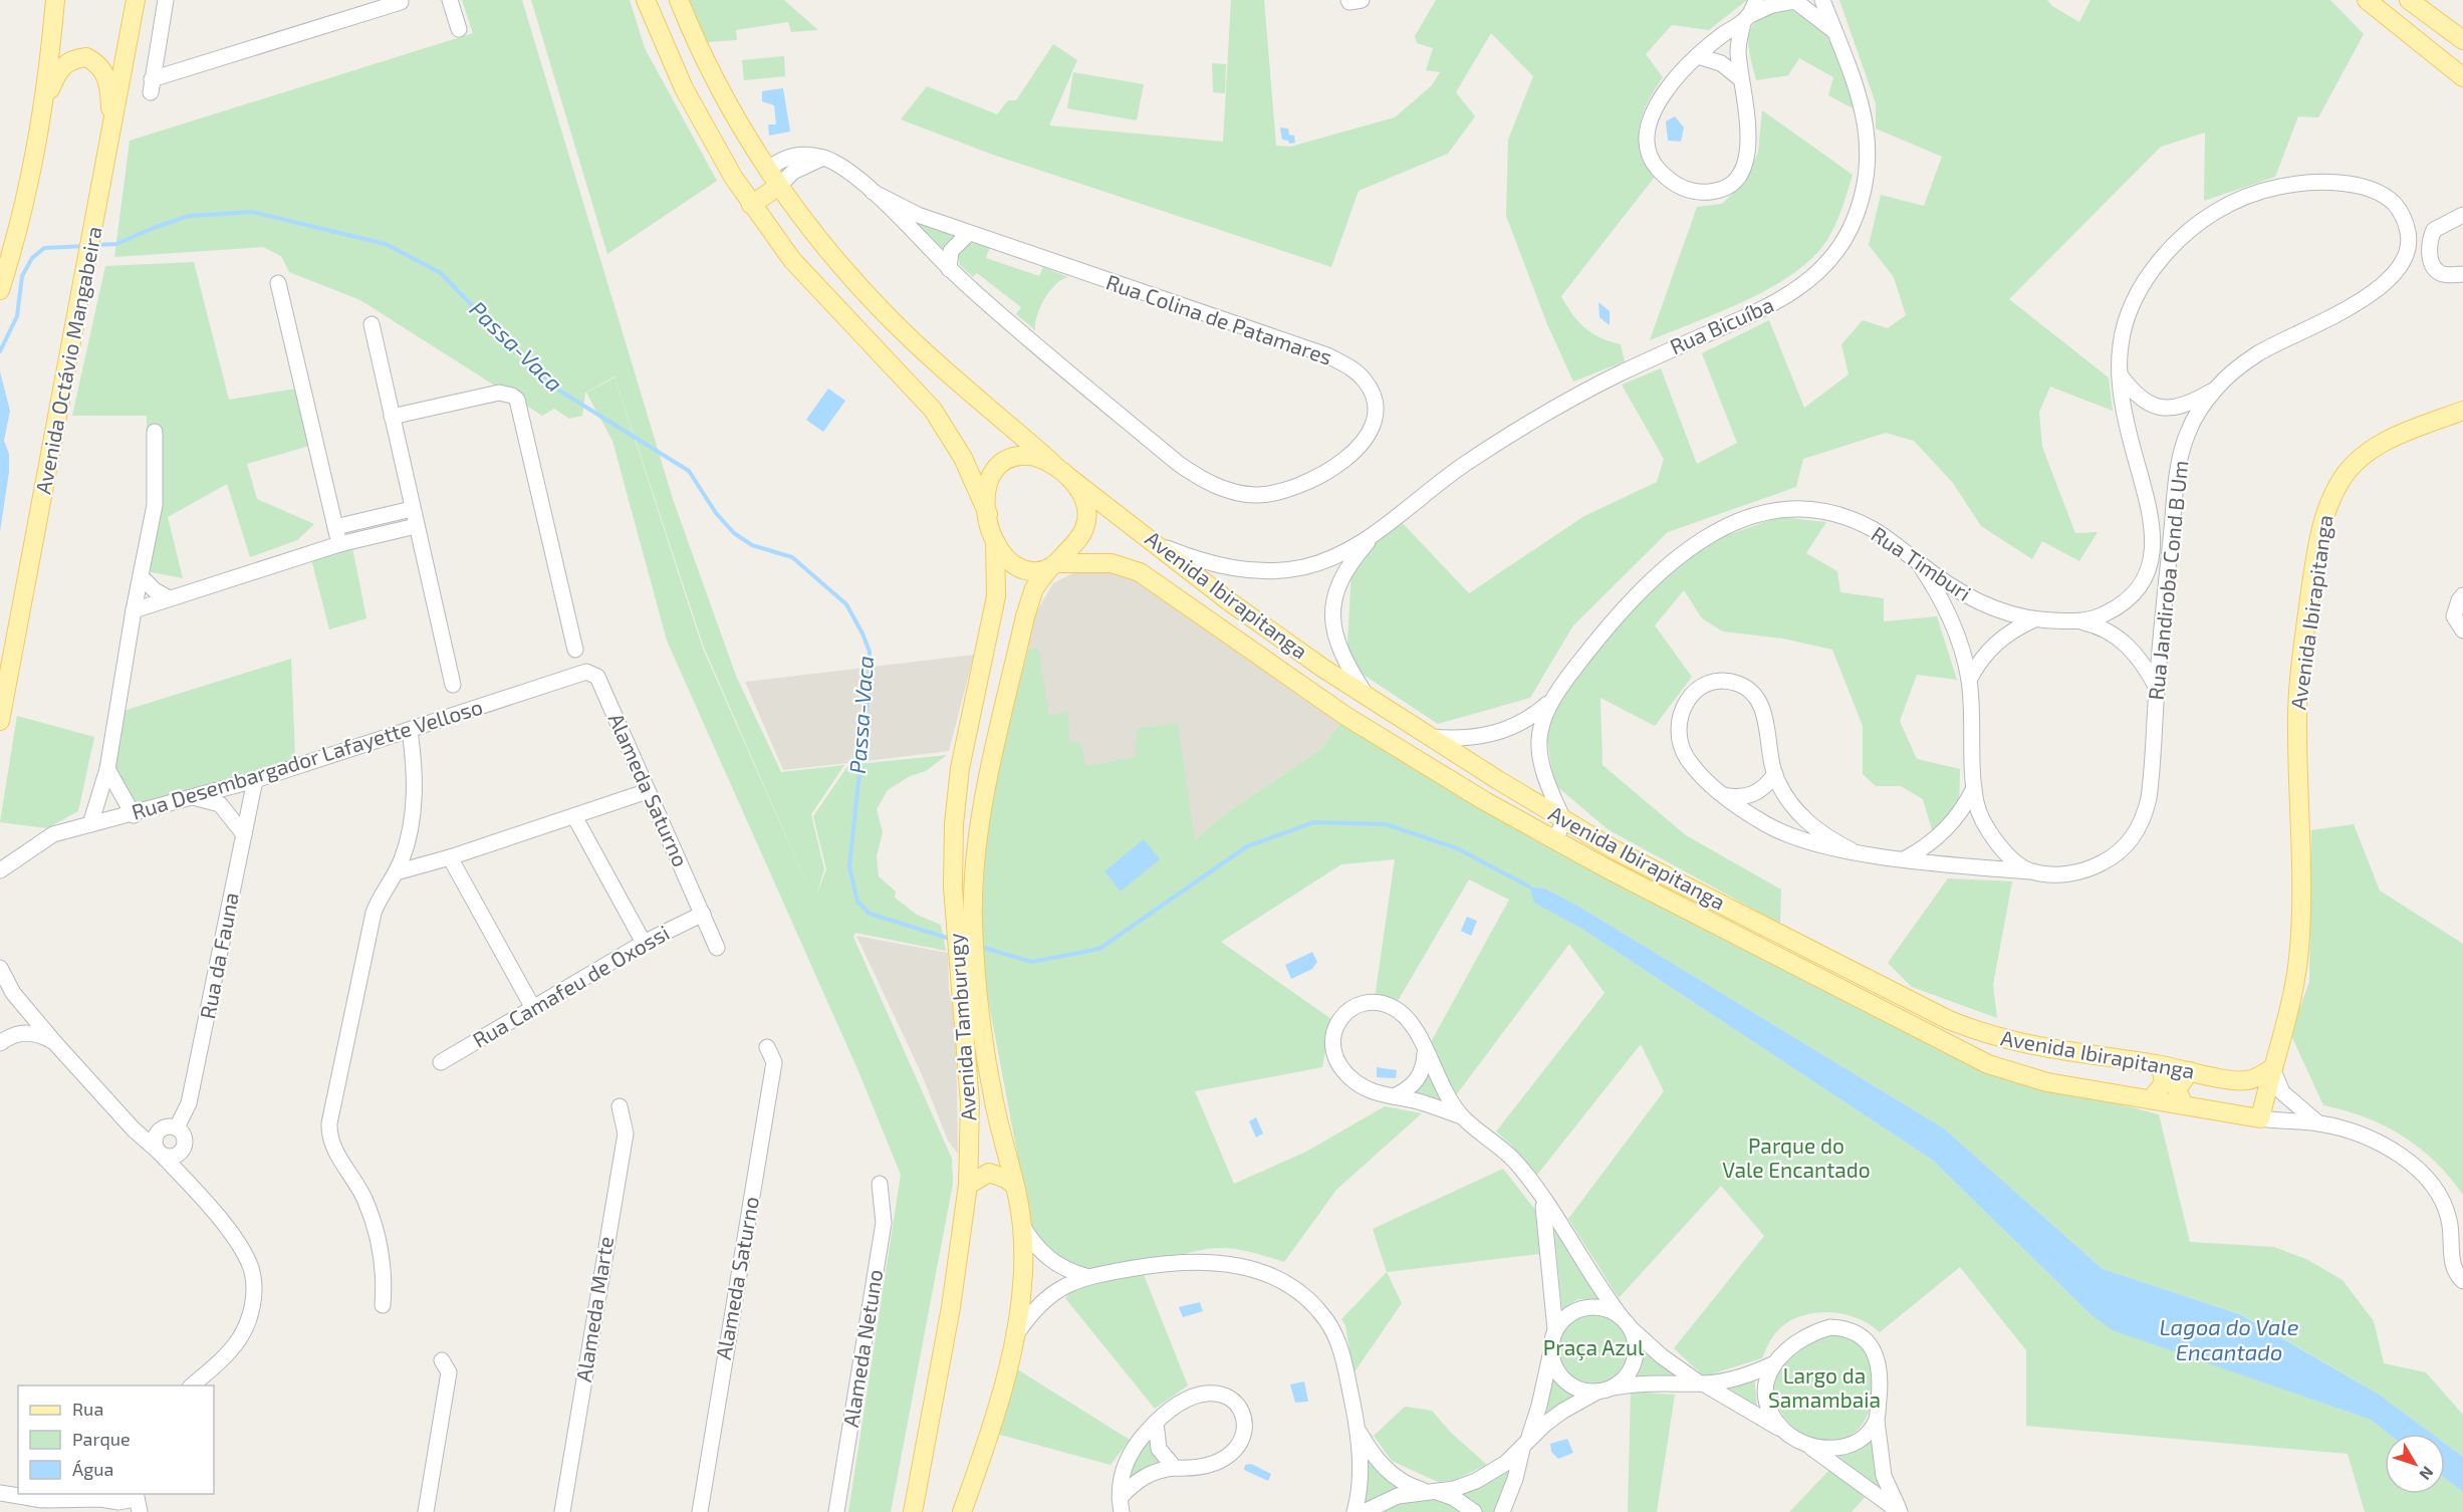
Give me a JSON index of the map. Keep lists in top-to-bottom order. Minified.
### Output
{"streets":{"main road":["Avenida Octávio Mangabeira","Avenida Ibirapitanga","Avenida Tamburugy"],"street":["Rua Colina de Patamares","Rua Bicuíba","Rua Timburi","Rua Jandiroba Cond B Um","Rua Desembargador Lafayette Velloso","Alameda Saturno","Rua da Fauna","Rua Camafeu de Oxossi","Alameda Marte","Alameda Netuno"]},"crossings":[["Rua Bicuíba","Avenida Ibirapitanga"],["Rua Timburi","Avenida Ibirapitanga"],["Avenida Ibirapitanga","Avenida Tamburugy"],["Rua Desembargador Lafayette Velloso","Alameda Saturno"],["Rua Desembargador Lafayette Velloso","Rua da Fauna"],["Alameda Saturno","Rua Camafeu de Oxossi"]],"water":["Passa-Vaca","Lagoa do Vale Encantado"],"parks":["Parque do Vale Encantado","Praça Azul","Largo da Samambaia"],"legend":["Rua","Parque","Água"],"north":"bottom right"}
